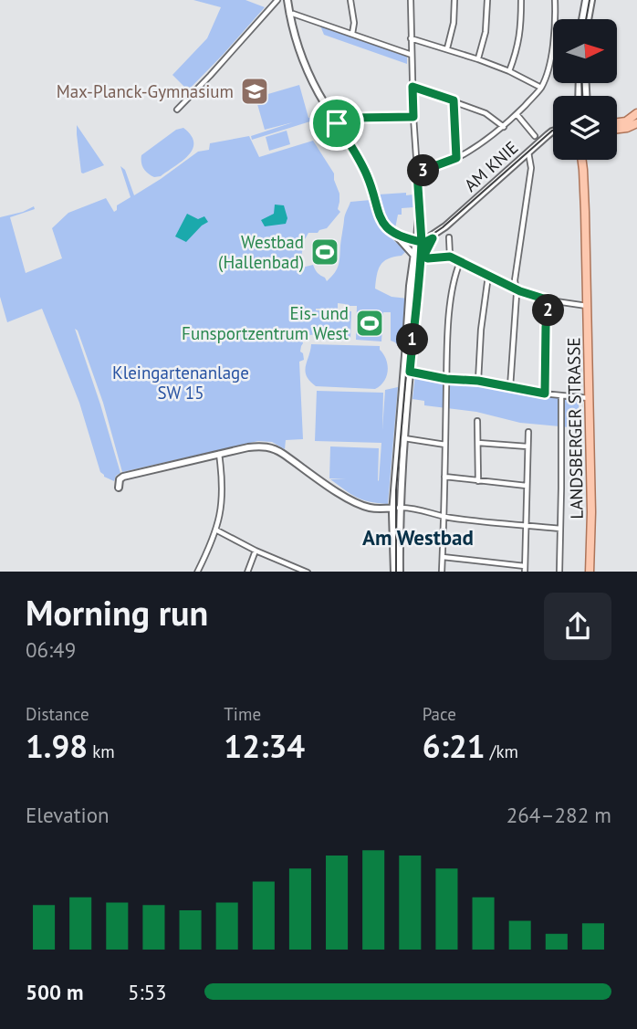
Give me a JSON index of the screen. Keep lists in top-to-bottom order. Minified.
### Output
{"streets":{"main road":["AM KNIE","LANDSBERGER STRASSE"]},"districts":["Am Westbad"],"parks":["Kleingartenanlage SW 15"],"places":{"school or university":["Max-Planck-Gymnasium"],"sports":["Westbad (Hallenbad)","Eis- und Funsportzentrum West"]},"north":"right","page":{"pins":["3","2","1"],"heading":["Morning run","06:49"],"stats":[["Distance","1.98 km"],["Time","12:34"],["Pace","6:21 /km"]],"chart":["Elevation","264–282 m"],"list":[{"name":"500 m","note":"5:53"}]}}
